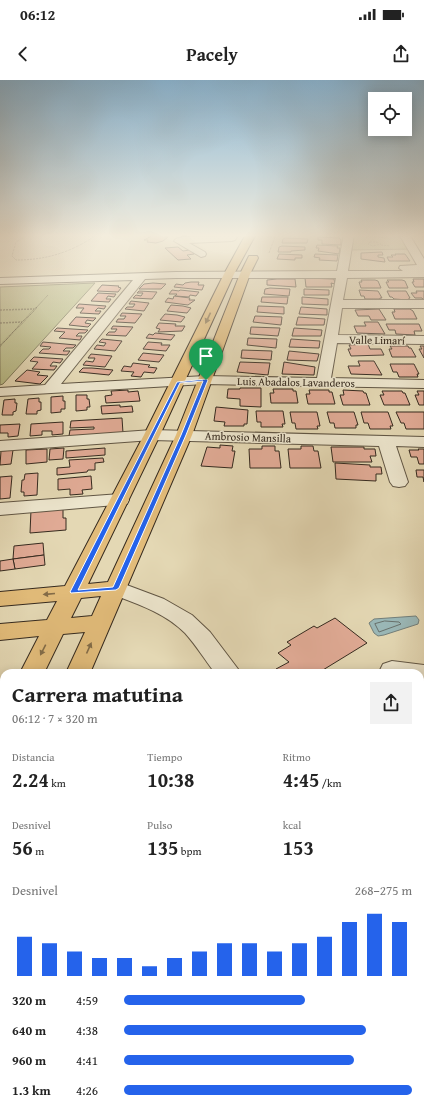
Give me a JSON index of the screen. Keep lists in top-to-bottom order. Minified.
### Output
{"streets":{"street":["Valle Limarí","Luis Abadalos Lavanderos","Ambrosio Mansilla"]},"page":{"status":"06:12","header":"Pacely","heading":["Carrera matutina","06:12 · 7 × 320 m"],"stats":[["Distancia","2.24 km"],["Tiempo","10:38"],["Ritmo","4:45 /km"],["Desnivel","56 m"],["Pulso","135 bpm"],["kcal","153"]],"chart":["Desnivel","268–275 m"],"list":[{"name":"320 m","note":"4:59"},{"name":"640 m","note":"4:38"},{"name":"960 m","note":"4:41"},{"name":"1.3 km","note":"4:26"}]}}
